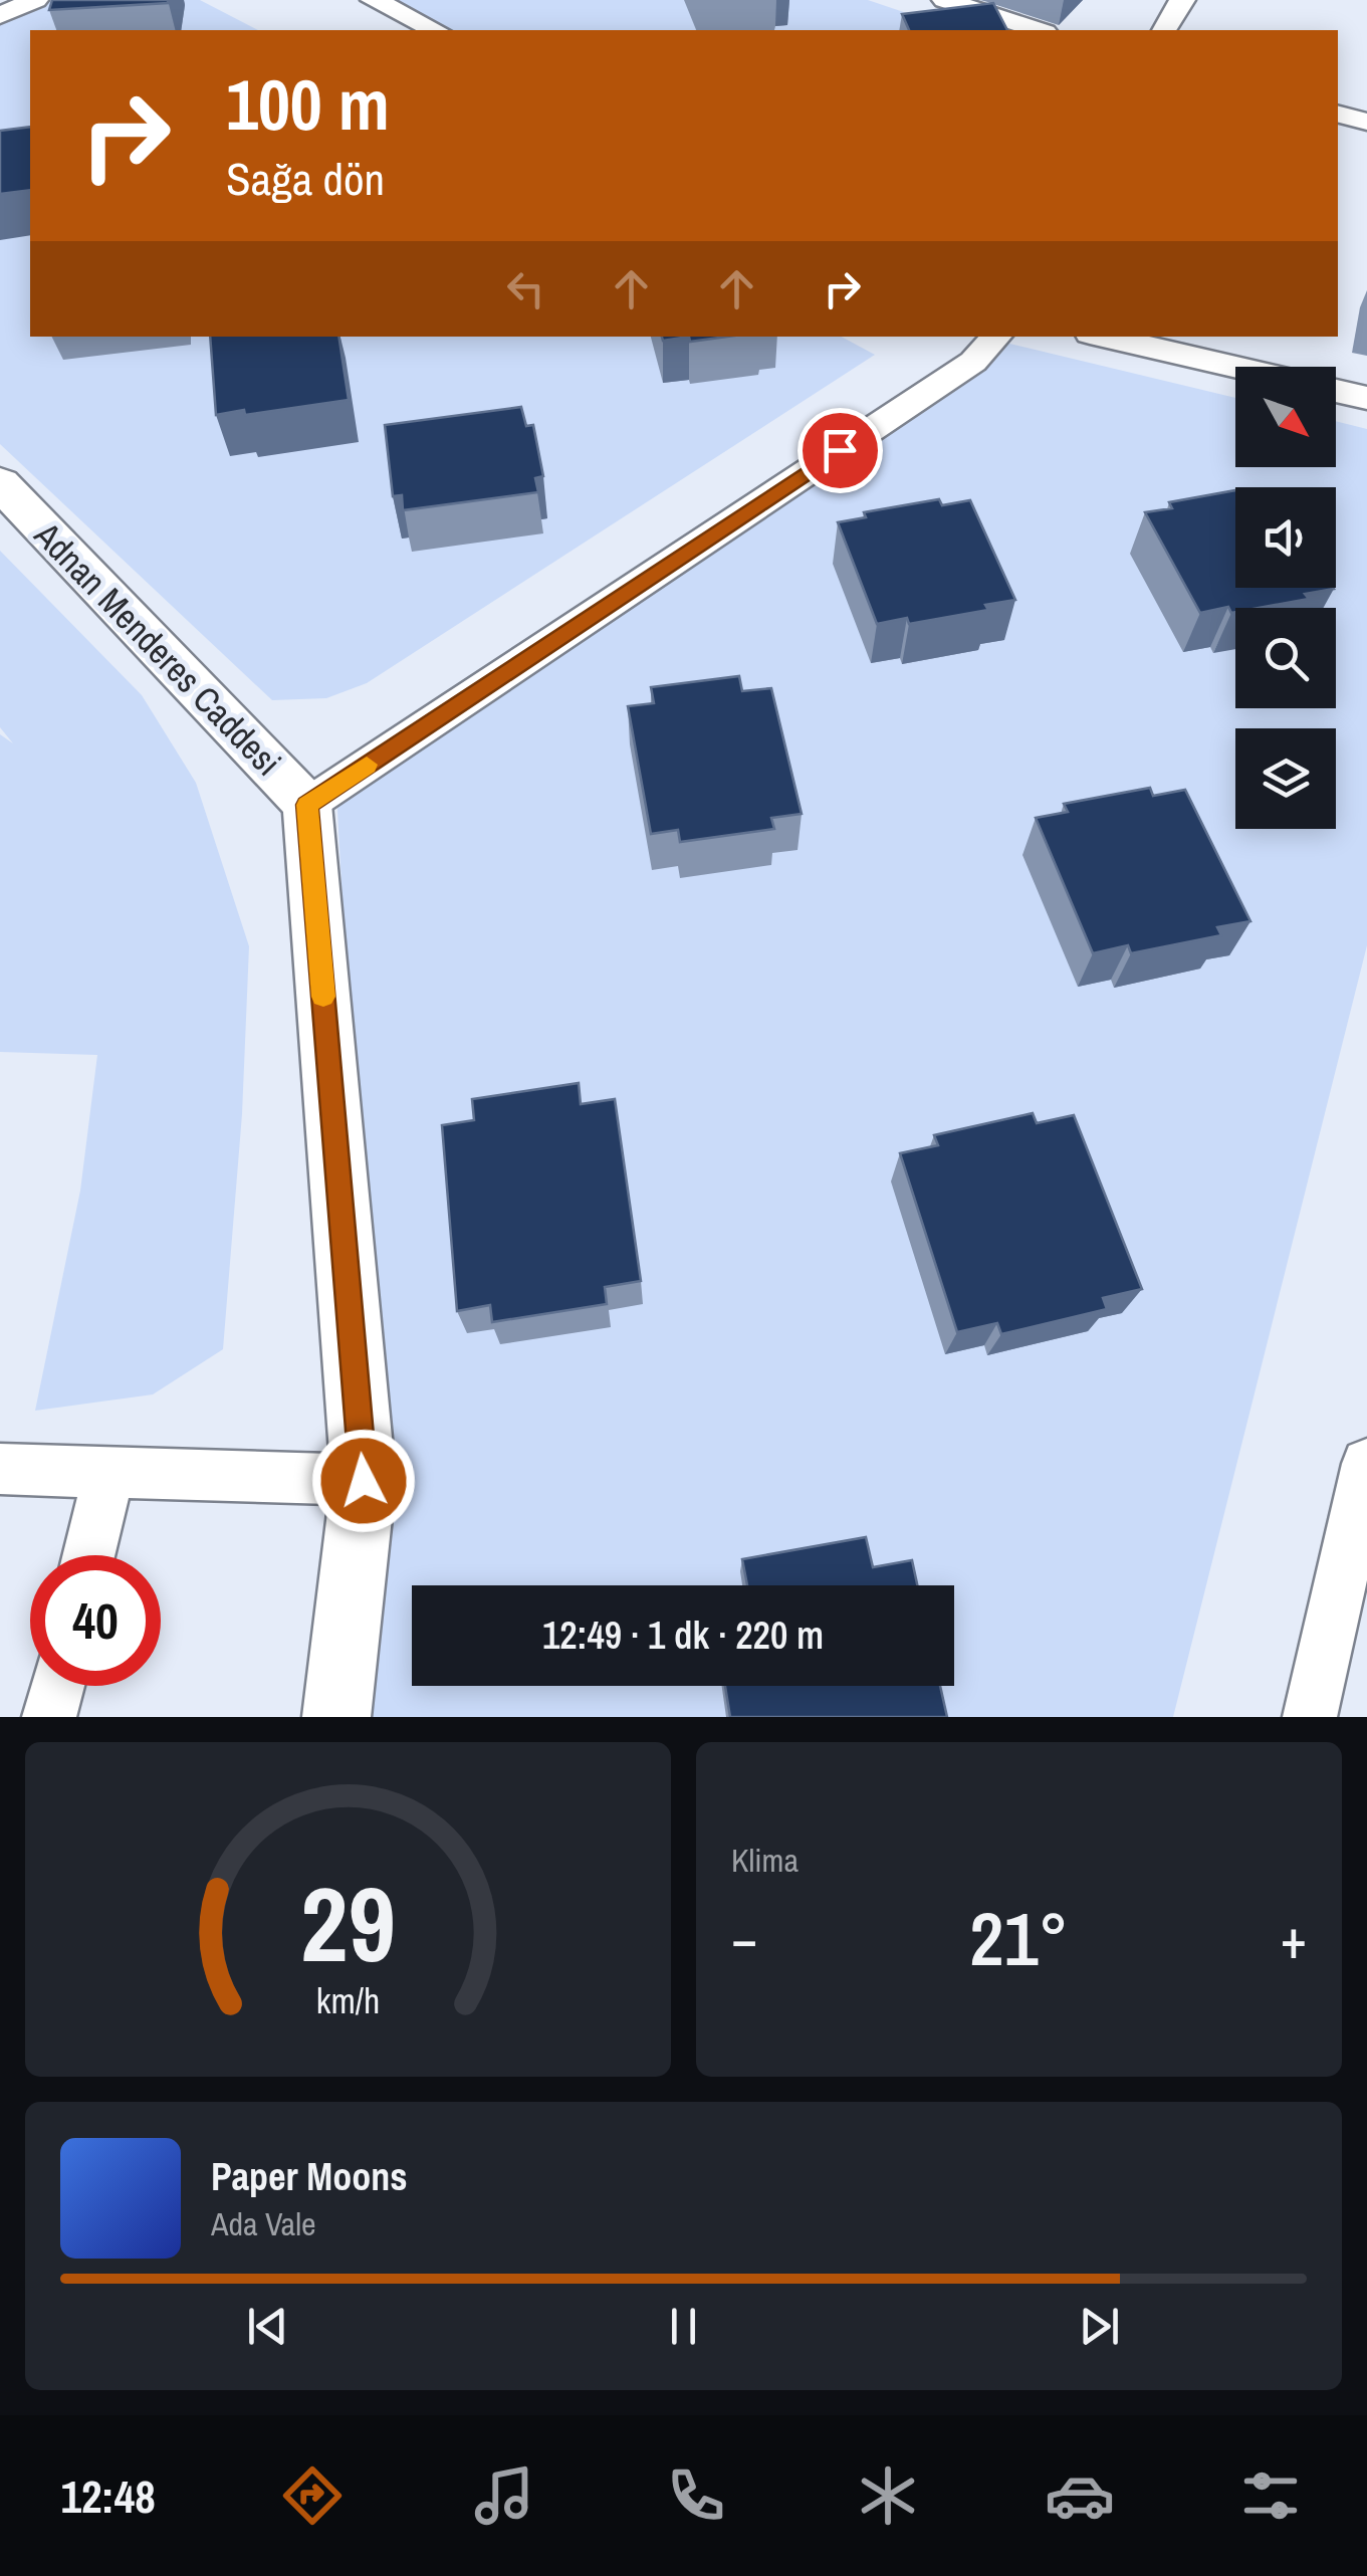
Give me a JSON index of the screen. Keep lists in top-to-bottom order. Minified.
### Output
{"streets":{"street":["Adnan Menderes Caddesi"]},"north":"bottom right","page":{"turn":["100 m","Sağa dön"],"limit":"40","trip":"12:49 · 1 dk · 220 m","tile":"Klima","heat":["−","21°","+"],"song":["Paper Moons","Ada Vale"],"tabs":"12:48","gauge":["29","km/h"]}}
